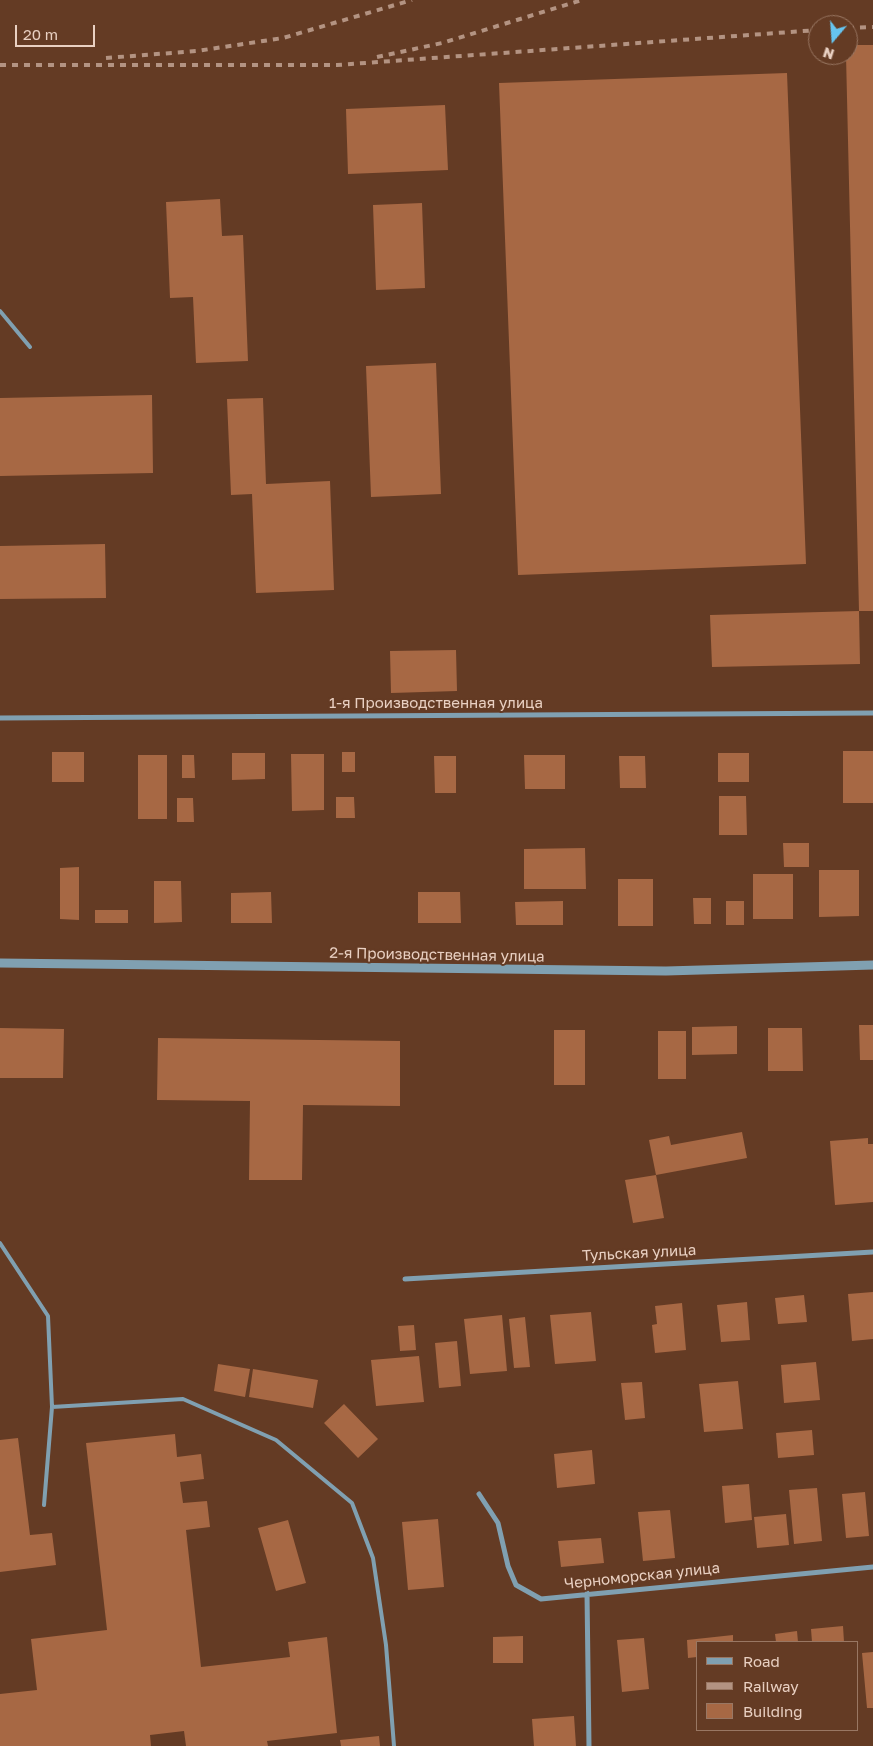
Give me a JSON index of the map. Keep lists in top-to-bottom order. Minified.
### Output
{"streets":{"street":["1-я Производственная улица","2-я Производственная улица","Тульская улица","Черноморская улица"]},"legend":["Road","Railway","Building"],"scale_bar":"20 m","north":"bottom"}
